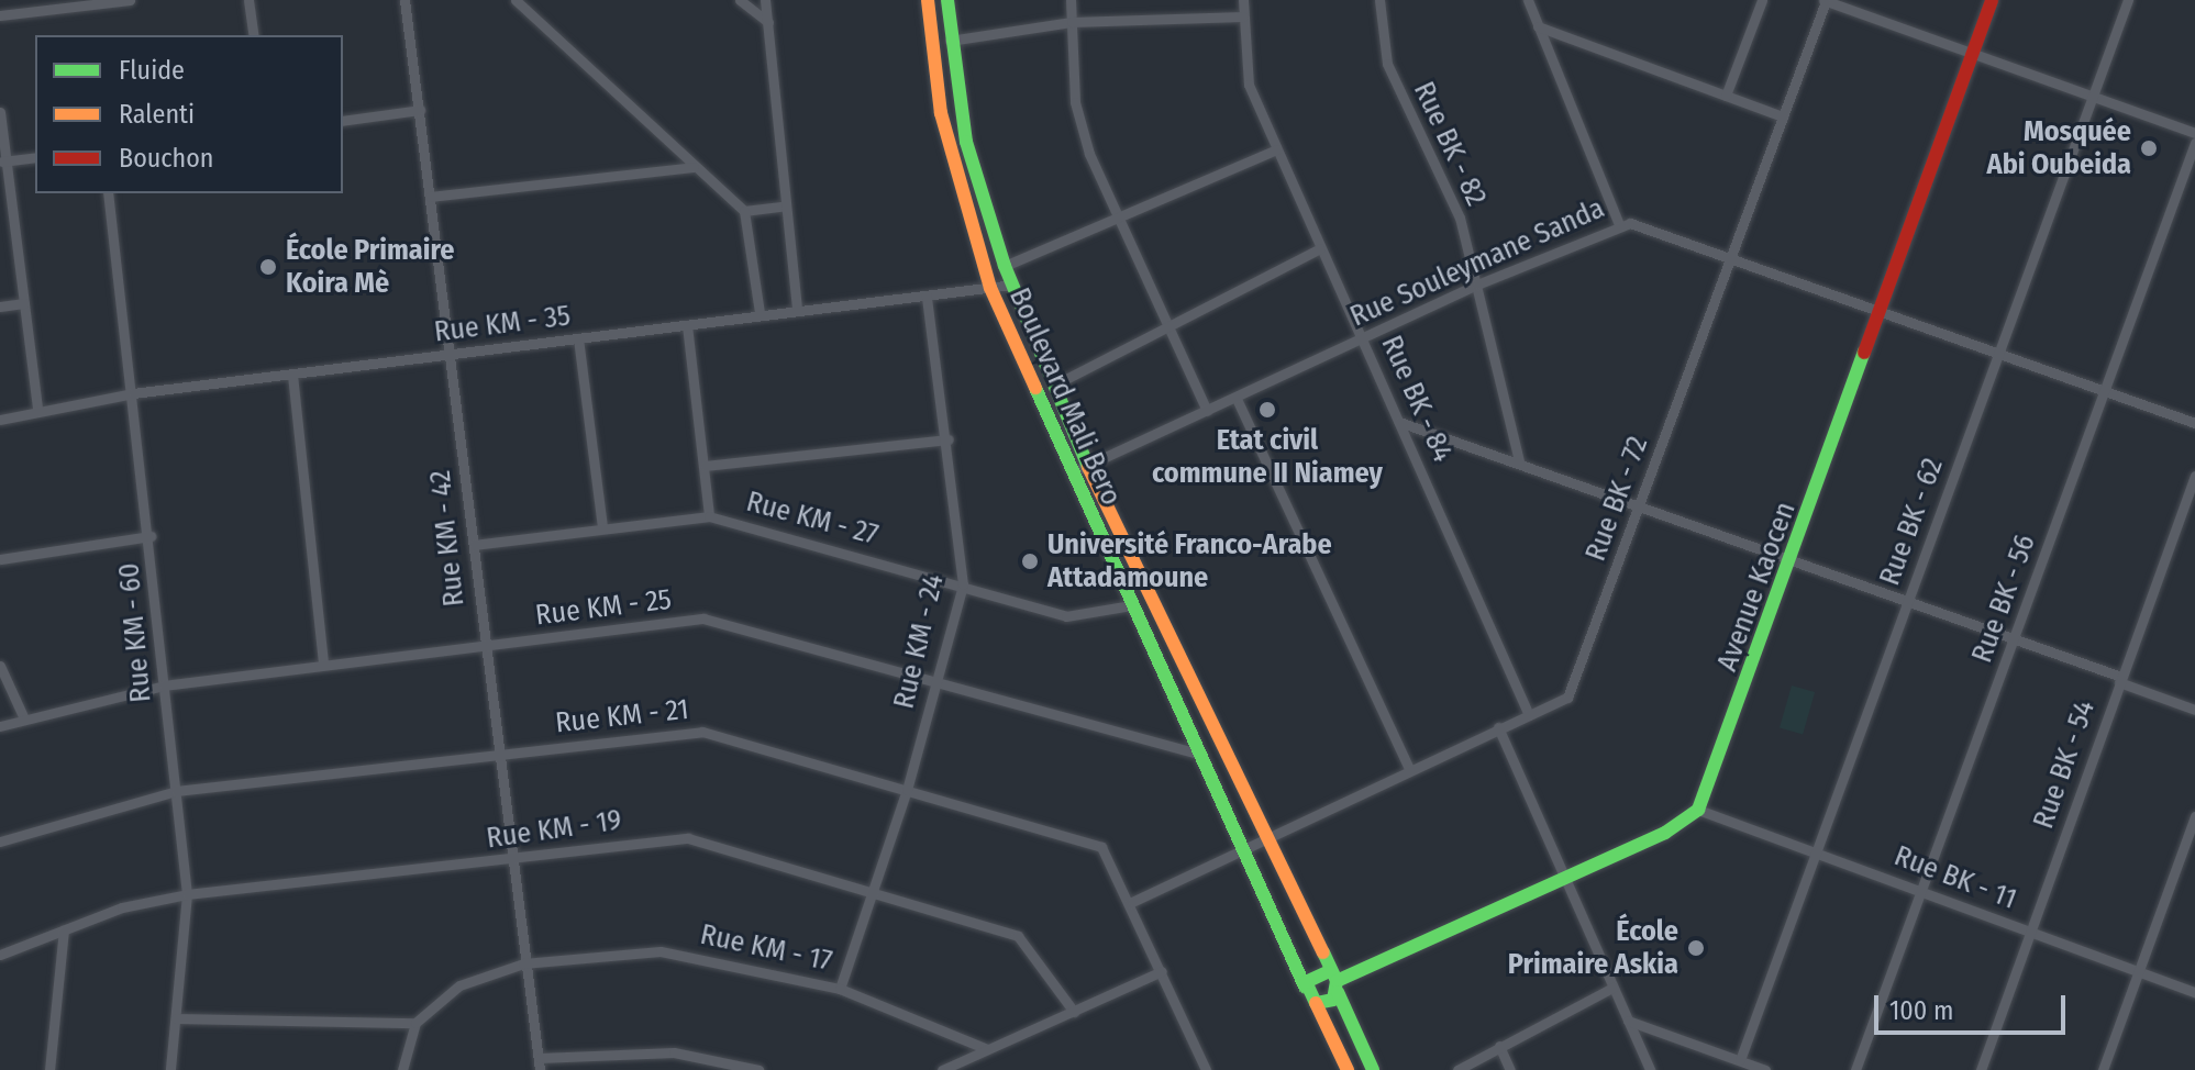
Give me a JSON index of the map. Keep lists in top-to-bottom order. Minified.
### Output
{"streets":{"main road":["Boulevard Mali Bero","Avenue Kaocen"],"street":["Rue BK - 82","Rue Souleymane Sanda","Rue KM - 35","Rue BK - 84","Rue BK - 72","Rue KM - 27","Rue BK - 62","Rue KM - 42","Rue BK - 56","Rue KM - 25","Rue KM - 60","Rue KM - 24","Rue KM - 21","Rue BK - 54","Rue KM - 19","Rue BK - 11","Rue KM - 17"]},"crossings":[["Rue BK - 82","Rue Souleymane Sanda"],["Rue Souleymane Sanda","Boulevard Mali Bero"],["Rue Souleymane Sanda","Rue BK - 84"],["Rue Souleymane Sanda","Rue BK - 72"],["Rue Souleymane Sanda","Rue BK - 62"],["Rue Souleymane Sanda","Avenue Kaocen"],["Rue Souleymane Sanda","Rue BK - 56"],["Rue KM - 35","Boulevard Mali Bero"],["Rue KM - 35","Rue KM - 42"],["Rue KM - 35","Rue KM - 60"],["Rue KM - 35","Rue KM - 24"],["Boulevard Mali Bero","Rue BK - 72"],["Boulevard Mali Bero","Rue KM - 27"],["Boulevard Mali Bero","Rue KM - 25"],["Rue BK - 84","Rue BK - 72"],["Rue BK - 72","Rue KM - 21"],["Rue KM - 27","Rue KM - 42"],["Rue KM - 27","Rue KM - 24"],["Rue BK - 62","Rue BK - 11"],["Rue KM - 42","Rue KM - 25"],["Rue KM - 42","Rue KM - 21"],["Rue KM - 42","Rue KM - 19"],["Rue KM - 42","Rue KM - 17"],["Avenue Kaocen","Rue BK - 11"],["Rue BK - 56","Rue BK - 11"],["Rue KM - 25","Rue KM - 60"],["Rue KM - 25","Rue KM - 24"],["Rue KM - 60","Rue KM - 21"],["Rue KM - 60","Rue KM - 19"],["Rue KM - 24","Rue KM - 21"],["Rue KM - 24","Rue KM - 19"],["Rue KM - 24","Rue KM - 17"],["Rue BK - 54","Rue BK - 11"]],"places":["Mosquée Abi Oubeida","École Primaire Koira Mè","Etat civil commune II Niamey","Université Franco-Arabe Attadamoune","École Primaire Askia"],"legend":["Fluide","Ralenti","Bouchon"],"scale_bar":"100 m"}
